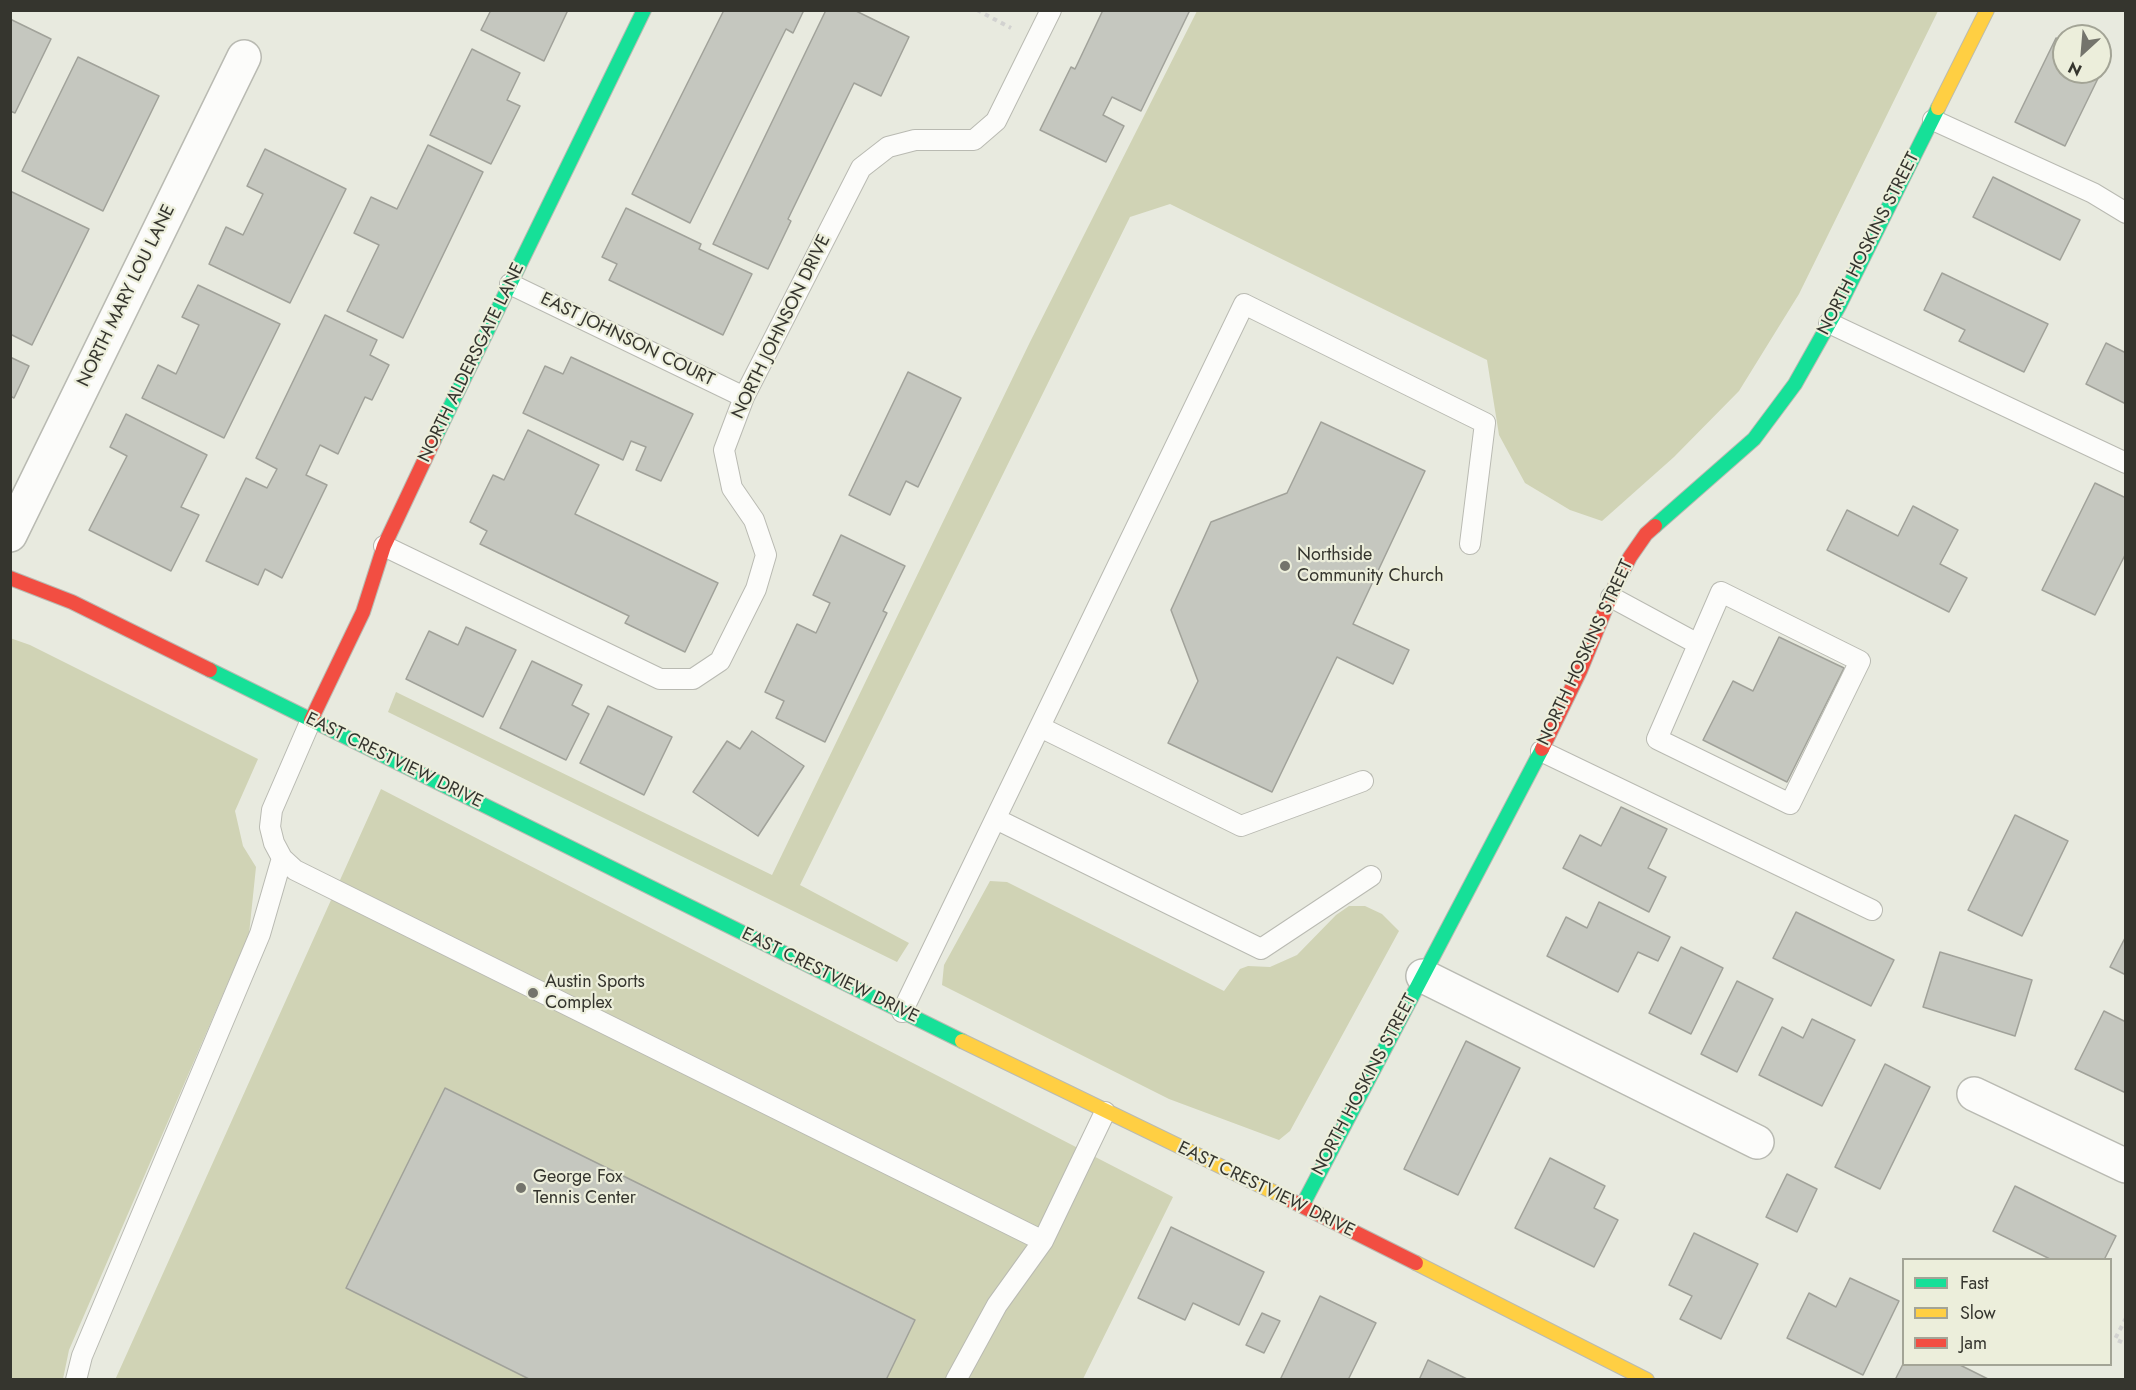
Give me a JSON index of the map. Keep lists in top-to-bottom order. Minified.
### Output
{"streets":{"street":["NORTH HOSKINS STREET","NORTH MARY LOU LANE","NORTH ALDERSGATE LANE","EAST CRESTVIEW DRIVE"],"lane":["NORTH JOHNSON DRIVE","EAST JOHNSON COURT"]},"crossings":[["NORTH HOSKINS STREET","EAST CRESTVIEW DRIVE"],["NORTH JOHNSON DRIVE","EAST JOHNSON COURT"],["NORTH JOHNSON DRIVE","NORTH ALDERSGATE LANE"],["EAST JOHNSON COURT","NORTH ALDERSGATE LANE"],["NORTH ALDERSGATE LANE","EAST CRESTVIEW DRIVE"]],"places":["Northside Community Church","Austin Sports Complex","George Fox Tennis Center"],"legend":["Fast","Slow","Jam"],"north":"bottom left"}
